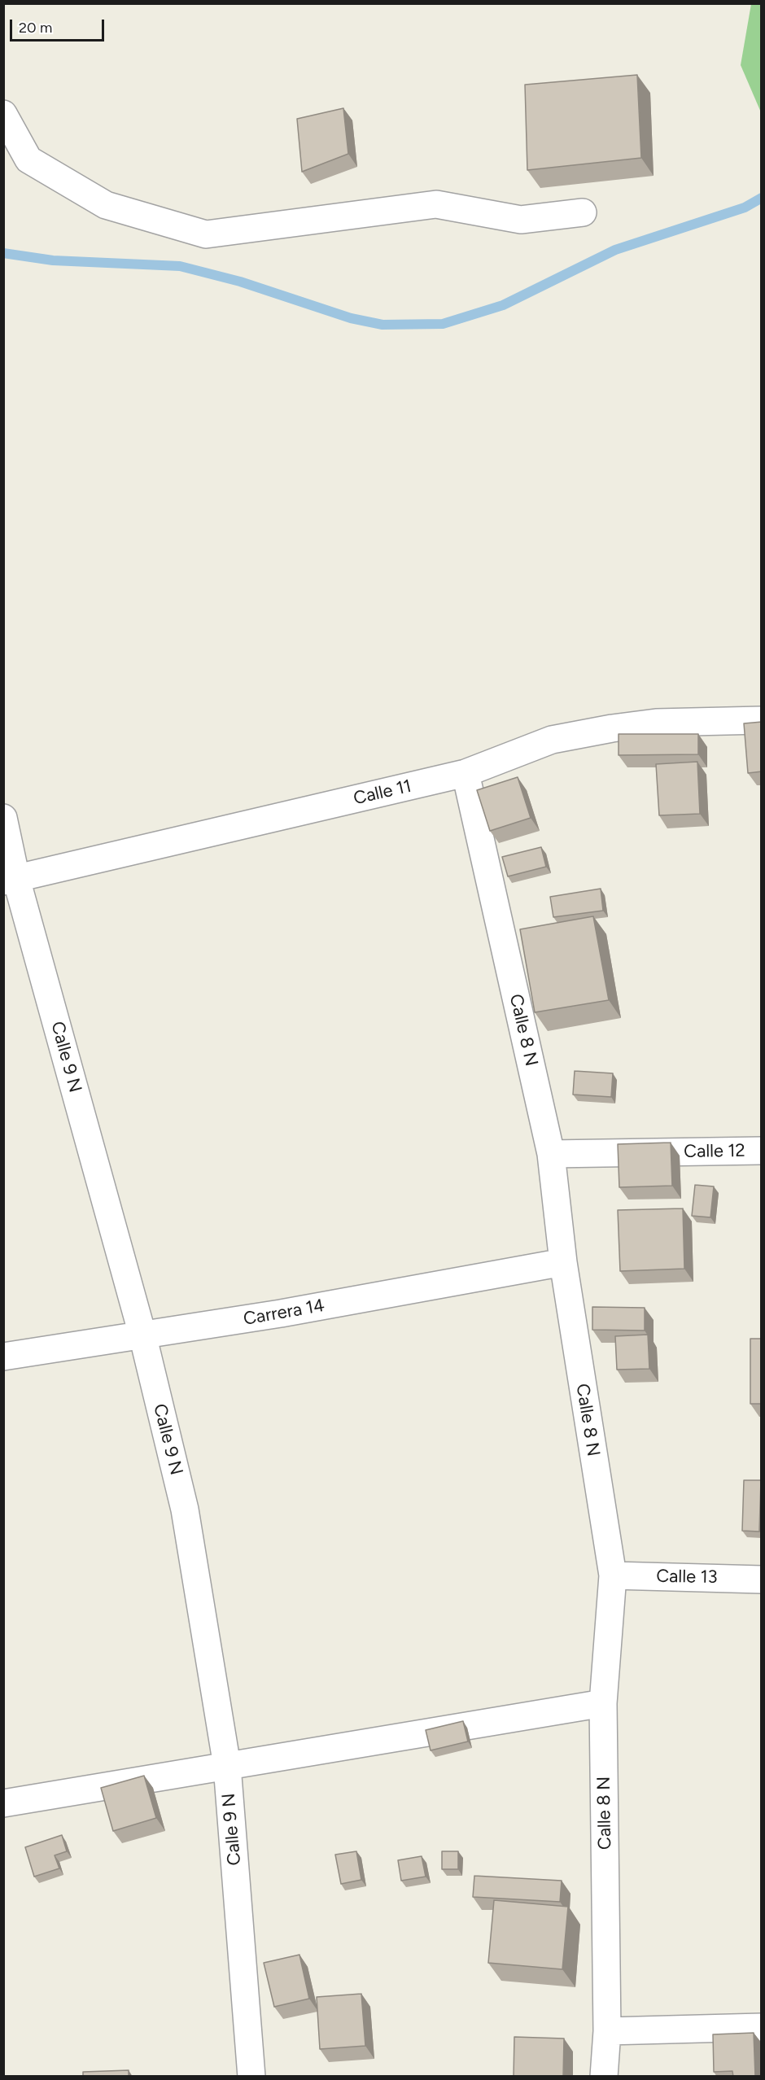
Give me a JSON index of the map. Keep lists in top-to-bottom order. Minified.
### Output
{"streets":{"street":["Calle 11","Calle 8 N","Calle 9 N","Calle 12","Carrera 14","Calle 13"]},"crossings":[["Calle 11","Calle 8 N"],["Calle 11","Calle 9 N"],["Calle 8 N","Calle 12"],["Calle 8 N","Carrera 14"],["Calle 8 N","Calle 13"],["Calle 9 N","Carrera 14"]],"scale_bar":"20 m"}
